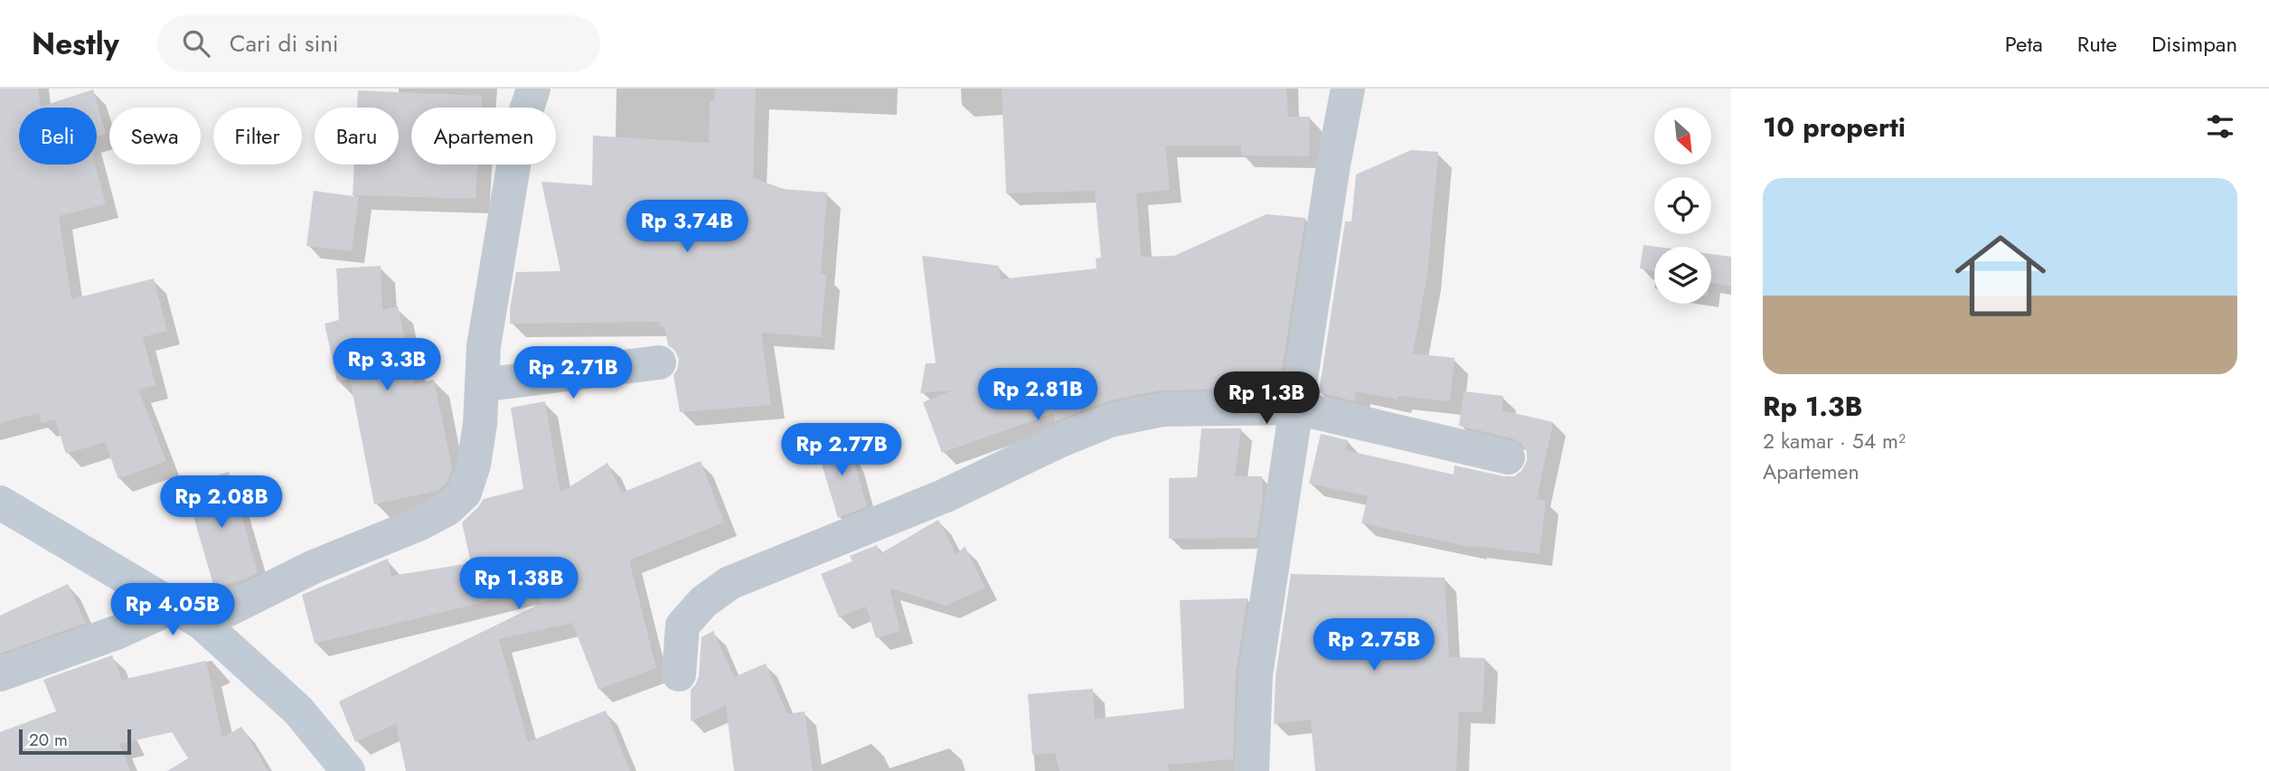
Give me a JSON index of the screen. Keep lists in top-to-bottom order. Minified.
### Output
{"scale_bar":"20 m","north":"bottom right","page":{"header":"Nestly","search":"Cari di sini","nav":["Peta","Rute","Disimpan"],"heading":"10 properti","chip":["Beli","Sewa","Filter","Baru","Apartemen"],"list":[{"name":"Rp 1.3B","note":"2 kamar · 54 m² · Apartemen"}],"price":["Rp 3.74B","Rp 3.3B","Rp 2.71B","Rp 2.81B","Rp 1.3B","Rp 2.77B","Rp 2.08B","Rp 1.38B","Rp 4.05B","Rp 2.75B"],"scale":"20 m"}}
